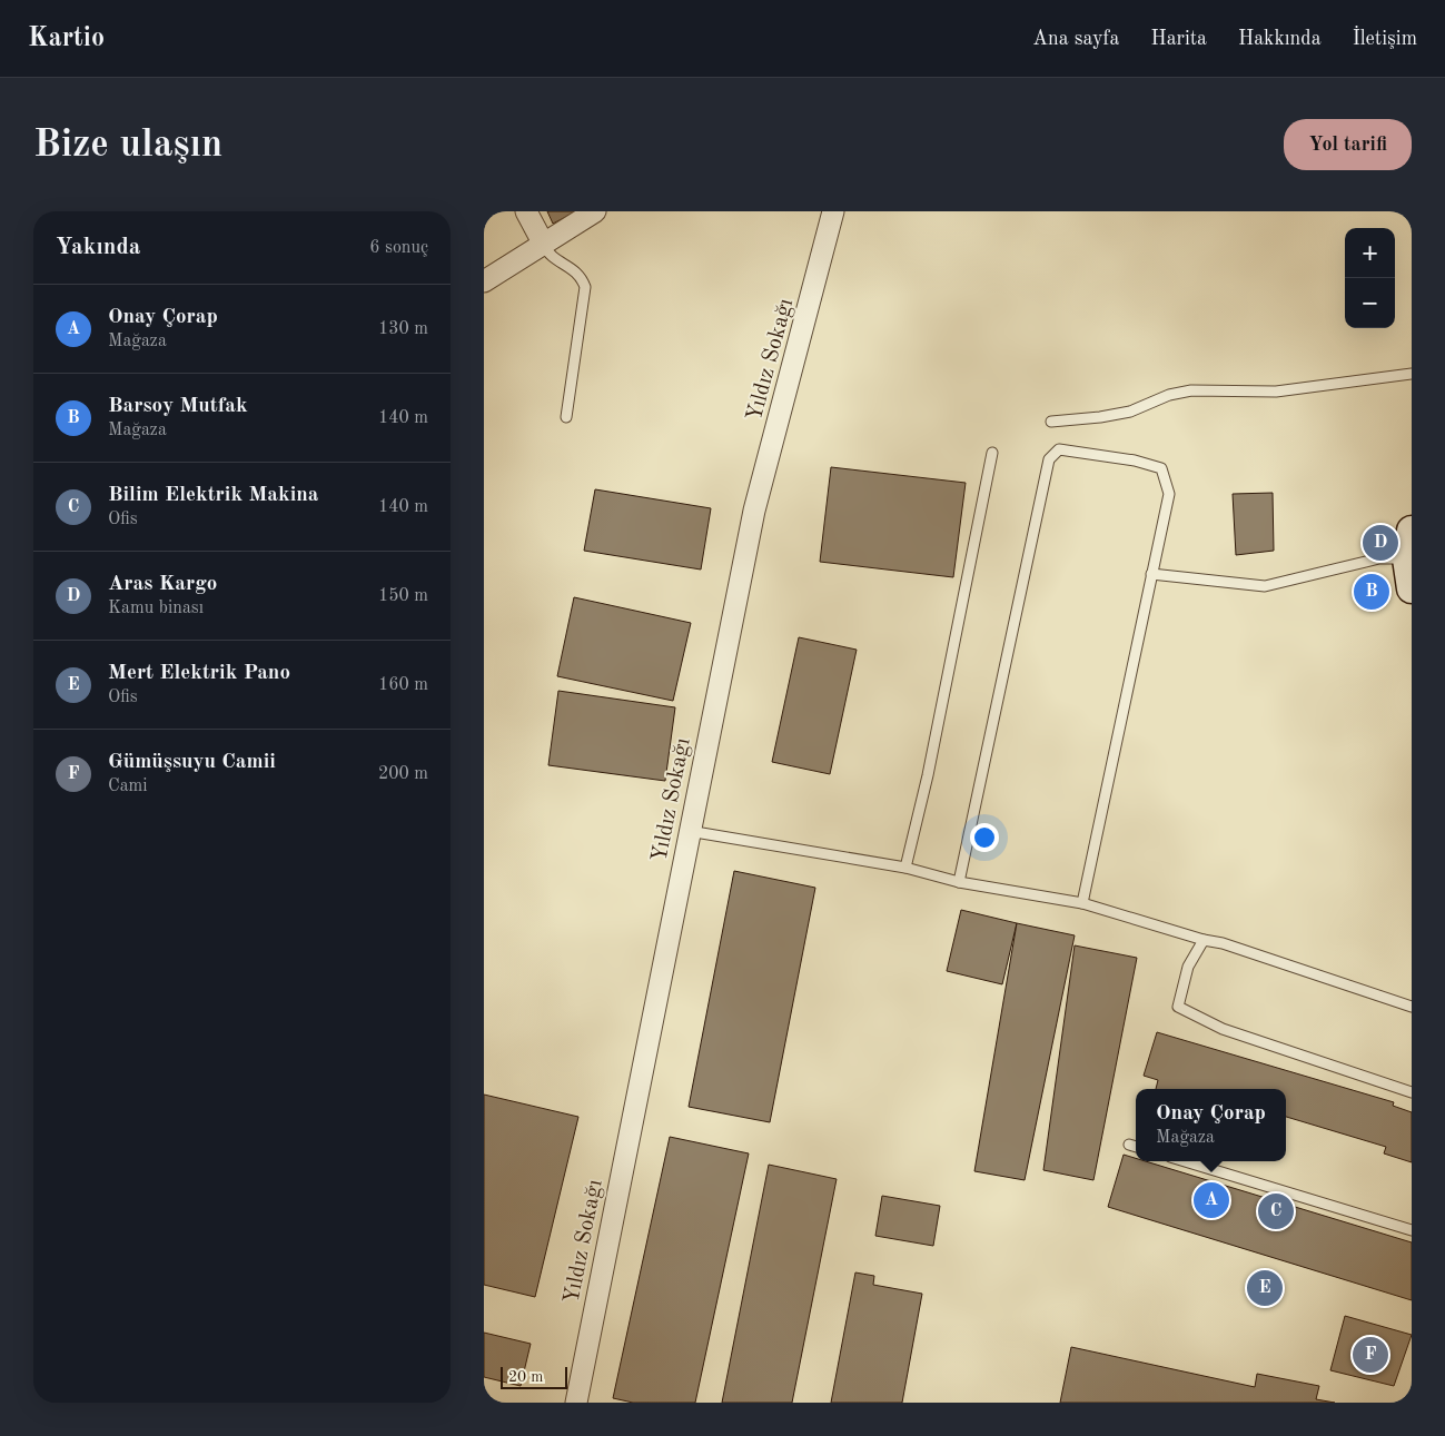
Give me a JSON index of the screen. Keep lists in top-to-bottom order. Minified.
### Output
{"streets":{"street":["Yıldız Sokağı"]},"scale_bar":"20 m","page":{"header":"Kartio","nav":["Ana sayfa","Harita","Hakkında","İletişim"],"buttons":"Yol tarifi","title":"Bize ulaşın","heading":["Yakında","6 sonuç"],"map_buttons":["+","−"],"list":[{"mark":"A","name":"Onay Çorap","note":"Mağaza","value":"130 m"},{"mark":"B","name":"Barsoy Mutfak","note":"Mağaza","value":"140 m"},{"mark":"C","name":"Bilim Elektrik Makina","note":"Ofis","value":"140 m"},{"mark":"D","name":"Aras Kargo","note":"Kamu binası","value":"150 m"},{"mark":"E","name":"Mert Elektrik Pano","note":"Ofis","value":"160 m"},{"mark":"F","name":"Gümüşsuyu Camii","note":"Cami","value":"200 m"}],"pins":["D","B","A","C","E","F"],"popup":["Onay Çorap","Mağaza"],"scale":"20 m"}}
